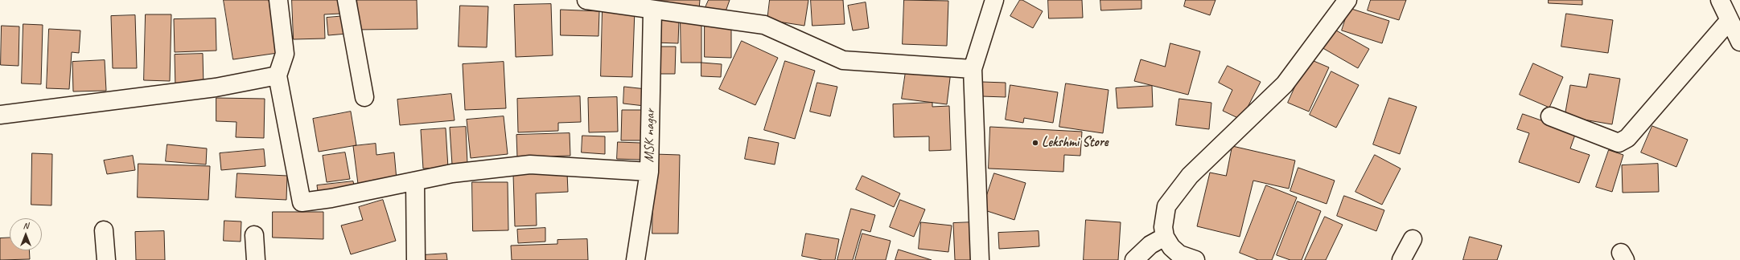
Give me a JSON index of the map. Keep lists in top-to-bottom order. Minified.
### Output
{"streets":{"street":["MSK nagar"]},"places":["Lekshmi Store"],"north":"top"}
